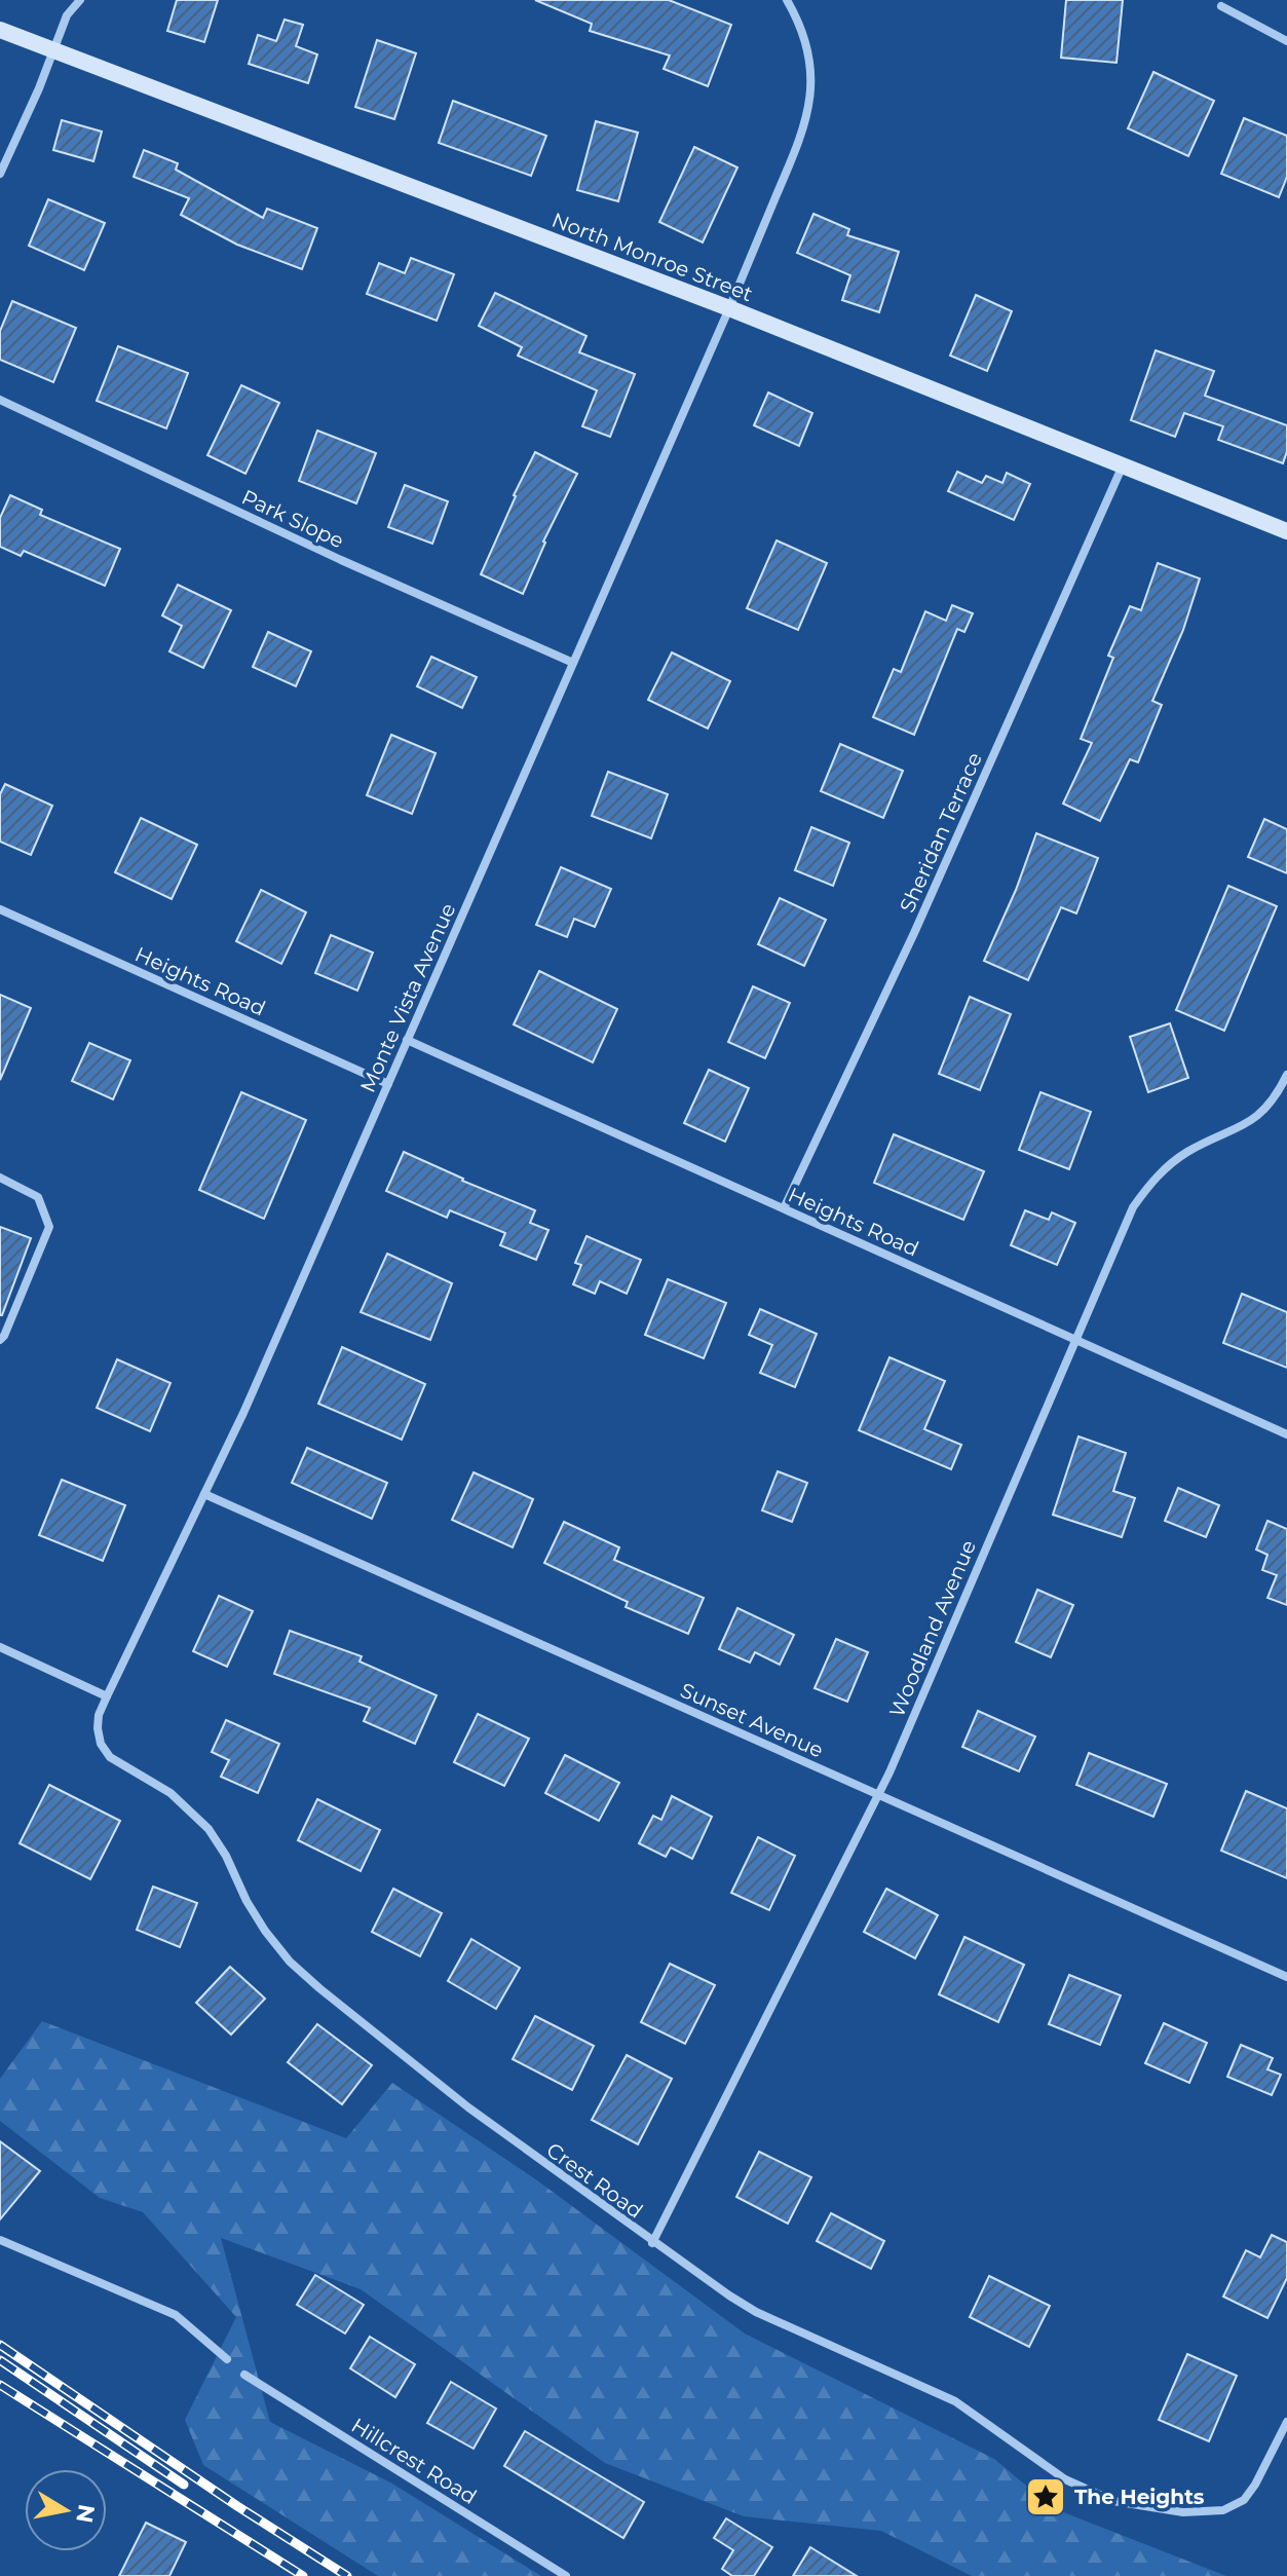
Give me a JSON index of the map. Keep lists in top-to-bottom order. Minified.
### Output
{"streets":{"main road":["North Monroe Street"],"street":["Park Slope","Sheridan Terrace","Heights Road","Monte Vista Avenue","Woodland Avenue","Sunset Avenue","Crest Road","Hillcrest Road"]},"crossings":[["North Monroe Street","Sheridan Terrace"],["North Monroe Street","Monte Vista Avenue"],["Park Slope","Monte Vista Avenue"],["Sheridan Terrace","Heights Road"],["Heights Road","Monte Vista Avenue"],["Heights Road","Woodland Avenue"],["Monte Vista Avenue","Sunset Avenue"],["Monte Vista Avenue","Crest Road"],["Woodland Avenue","Sunset Avenue"],["Woodland Avenue","Crest Road"]],"places":{"place":["The Heights"]},"north":"right"}
